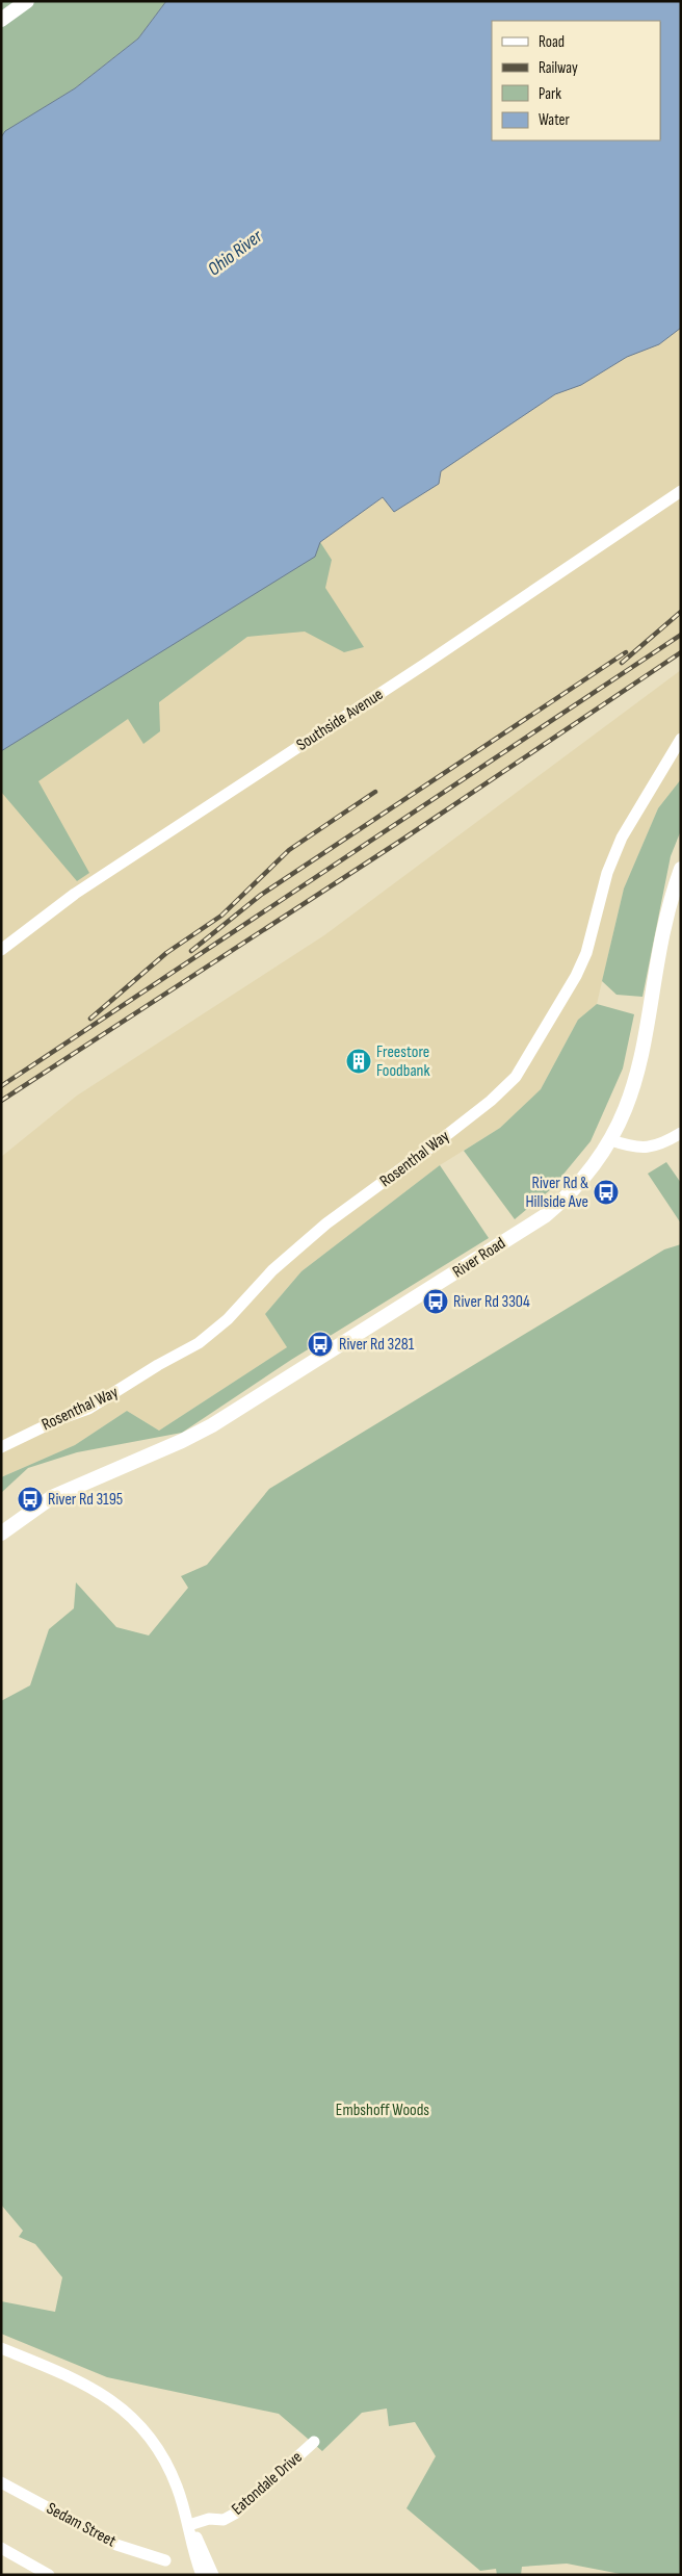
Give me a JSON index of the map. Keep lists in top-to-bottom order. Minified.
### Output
{"streets":{"main road":["River Road"],"street":["Southside Avenue","Rosenthal Way","Eatondale Drive","Sedam Street"]},"water":["Ohio River"],"parks":["Embshoff Woods"],"places":{"building":["Freestore Foodbank"],"bus stop":["River Rd & Hillside Ave","River Rd 3304","River Rd 3281","River Rd 3195"]},"legend":["Road","Railway","Park","Water"]}
